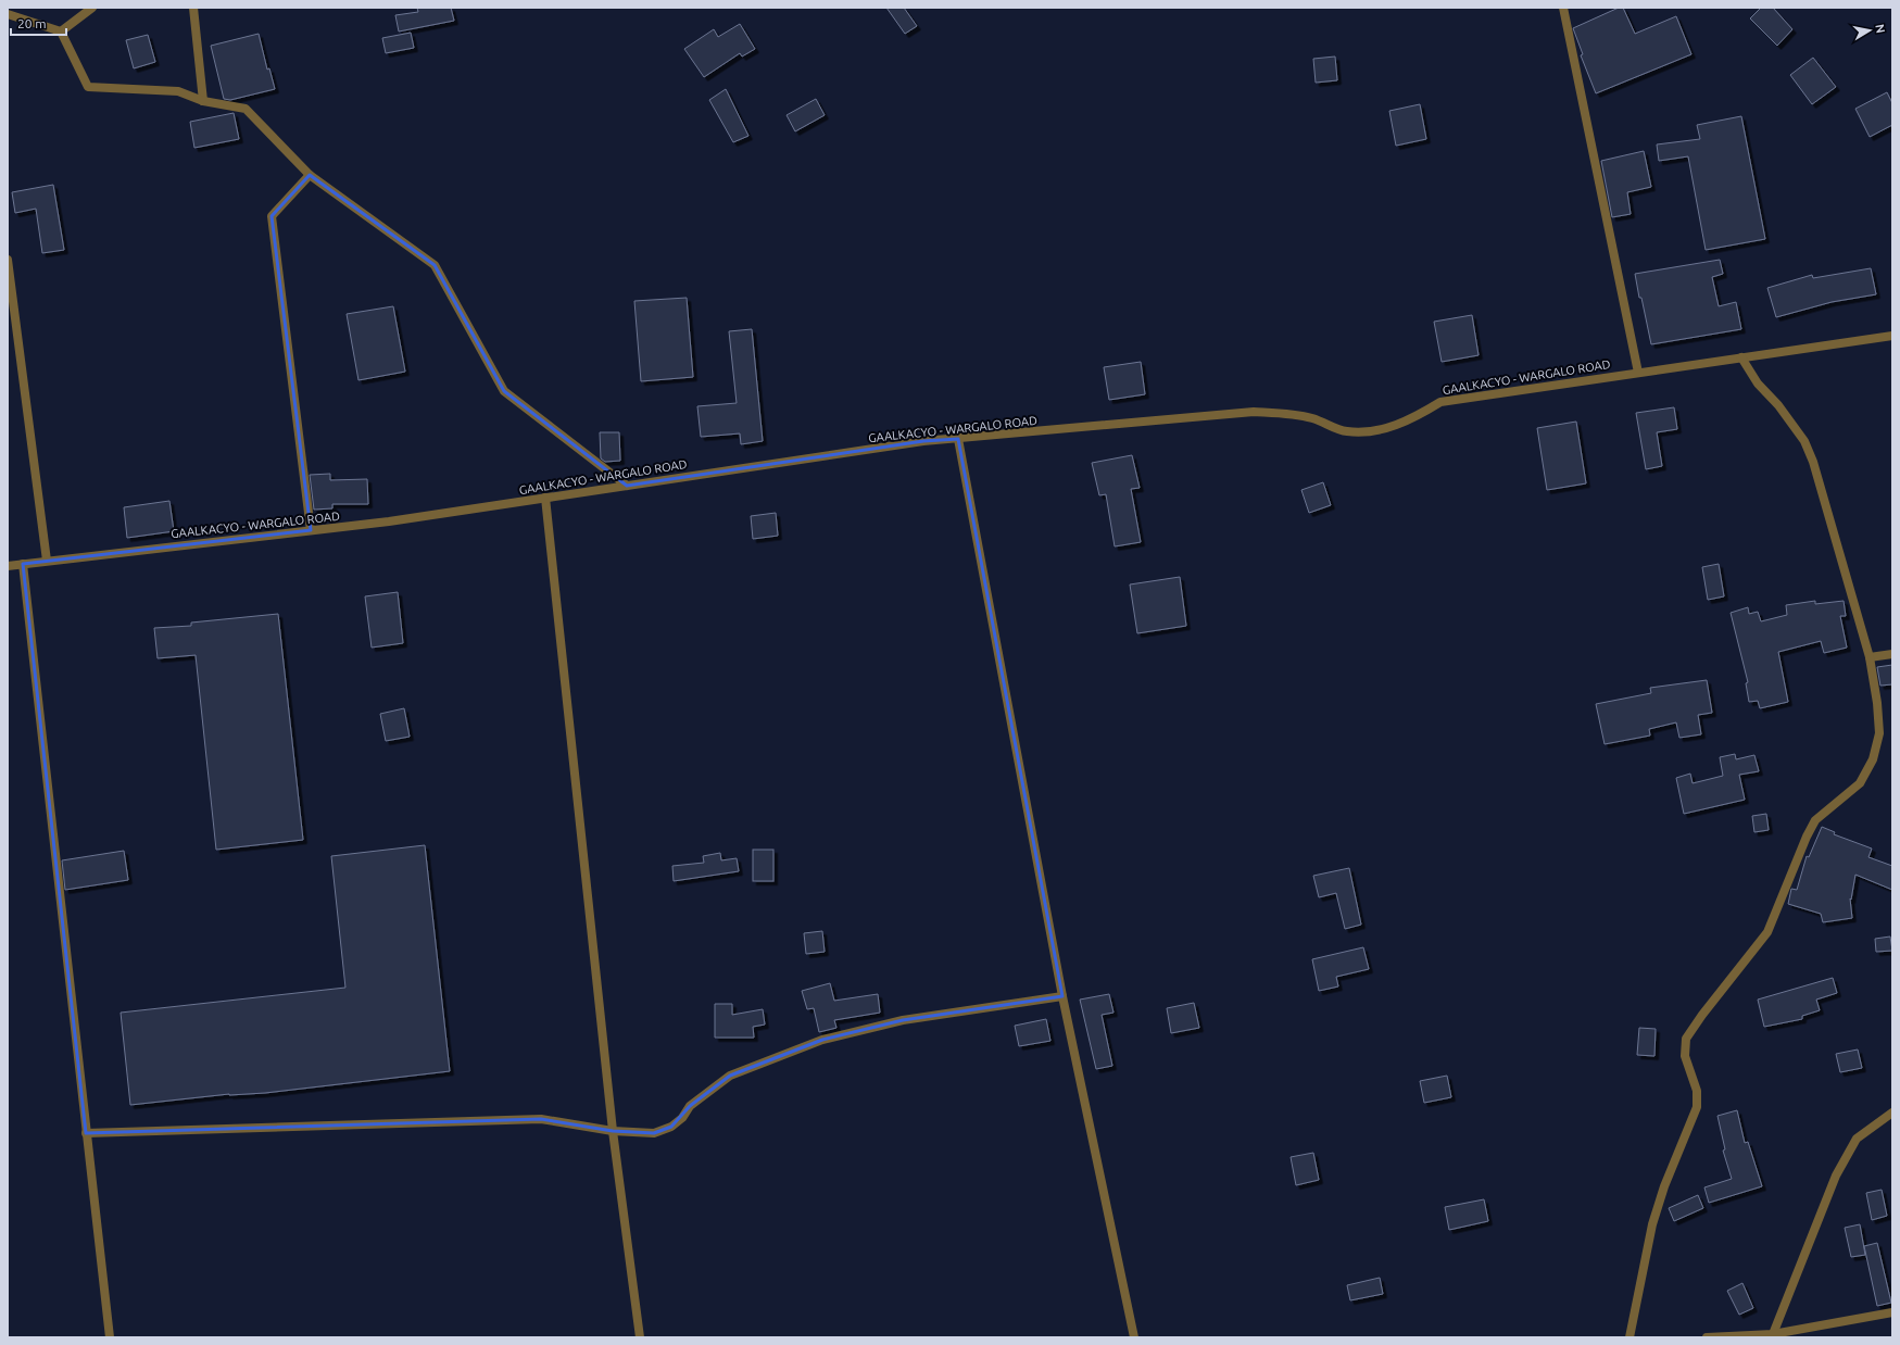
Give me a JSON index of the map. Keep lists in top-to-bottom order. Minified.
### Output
{"streets":{"street":["GAALKACYO - WARGALO ROAD"]},"scale_bar":"20 m","north":"right"}
